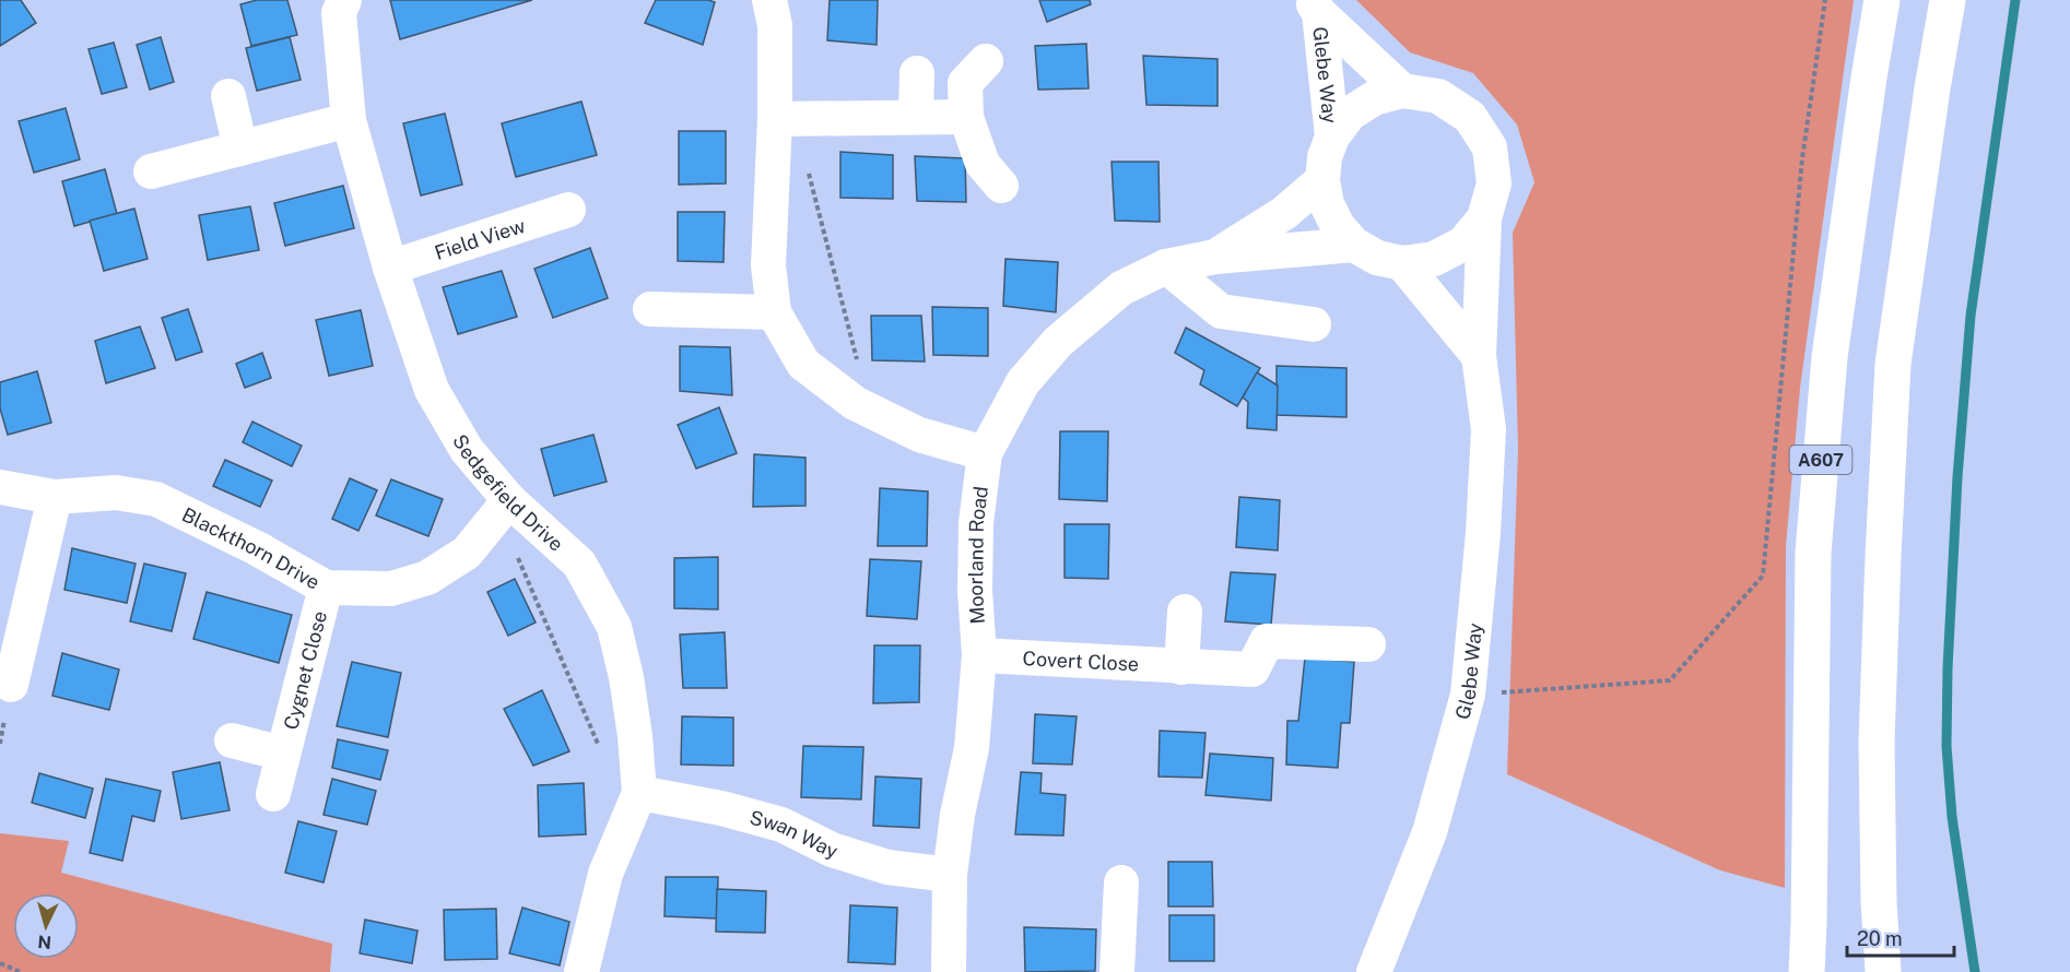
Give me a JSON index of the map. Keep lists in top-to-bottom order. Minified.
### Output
{"streets":{"highway":["A607"],"street":["Glebe Way","Field View","Sedgefield Drive","Blackthorn Drive","Moorland Road","Covert Close","Cygnet Close","Swan Way"]},"crossings":[["Glebe Way","Moorland Road"],["Field View","Sedgefield Drive"],["Sedgefield Drive","Blackthorn Drive"],["Sedgefield Drive","Swan Way"],["Blackthorn Drive","Cygnet Close"],["Moorland Road","Covert Close"],["Moorland Road","Swan Way"]],"scale_bar":"20 m","north":"bottom"}
